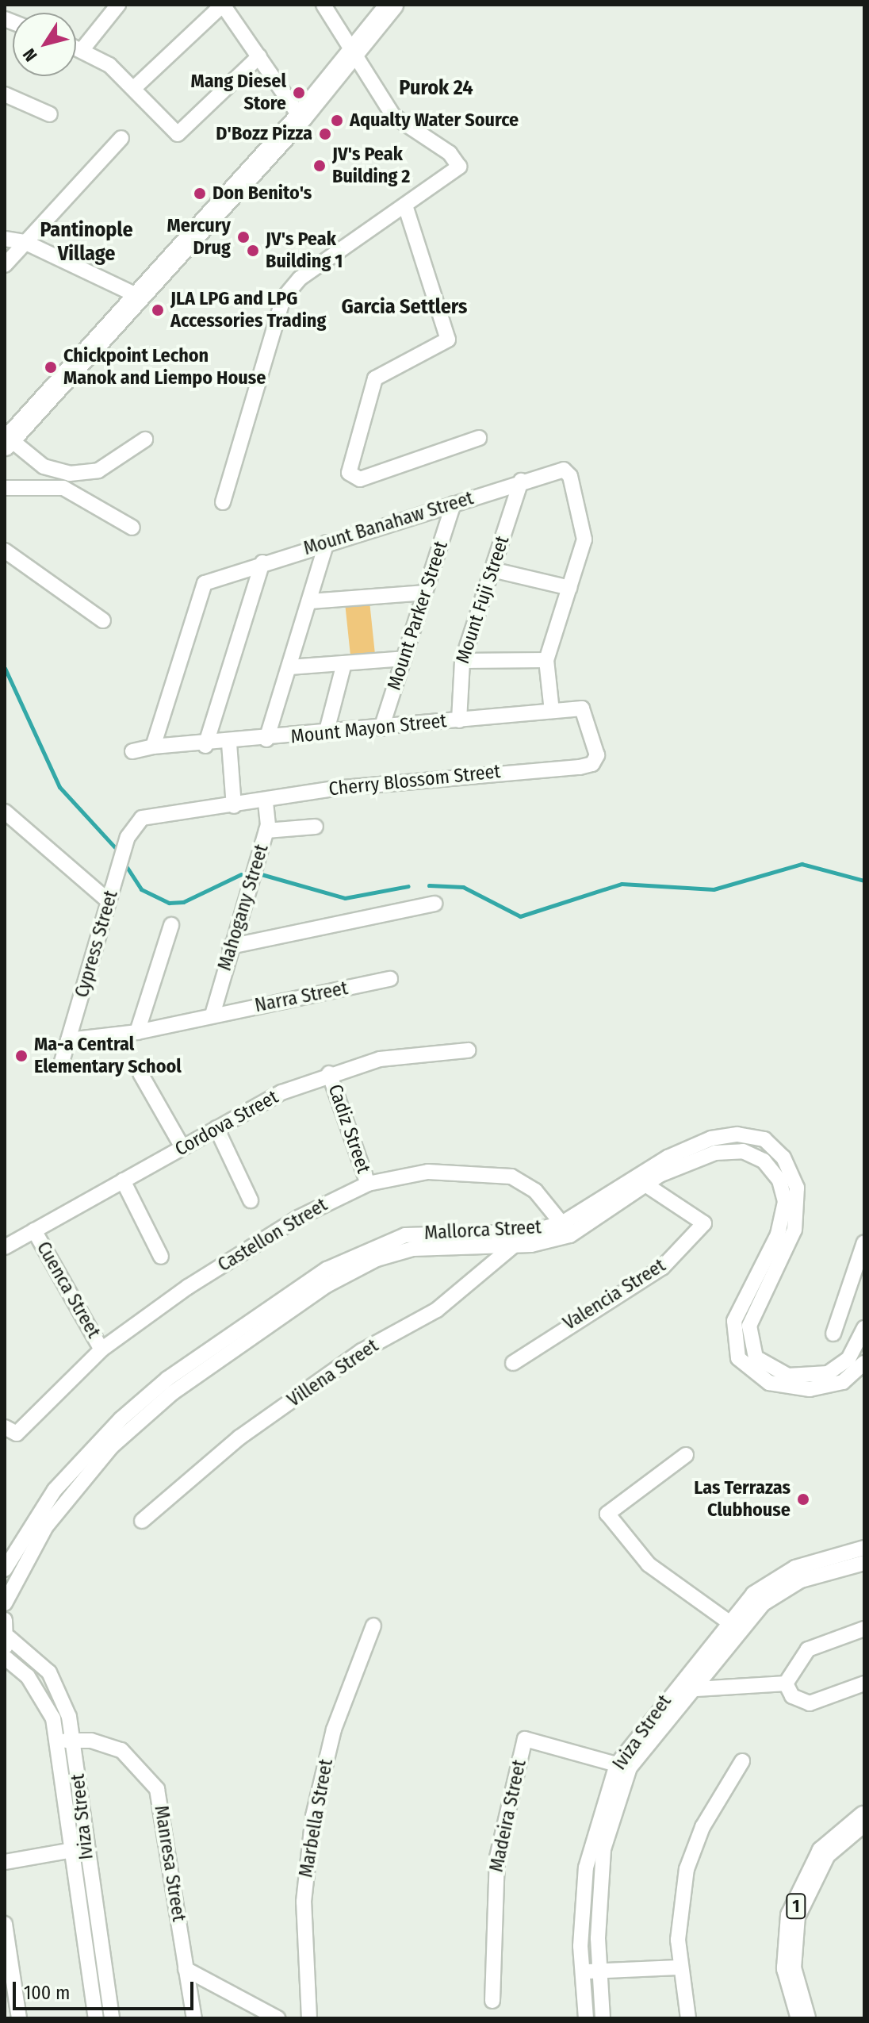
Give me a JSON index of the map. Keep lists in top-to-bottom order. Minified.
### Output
{"streets":{"highway":["1"],"street":["Mount Banahaw Street","Mount Fuji Street","Mount Parker Street","Mount Mayon Street","Cherry Blossom Street","Mahogany Street","Cypress Street","Narra Street","Cordova Street","Cadiz Street","Mallorca Street","Castellon Street","Cuenca Street","Valencia Street","Villena Street","Iviza Street","Madeira Street","Marbella Street","Manresa Street"]},"crossings":[["Mount Banahaw Street","Mount Fuji Street"],["Mount Banahaw Street","Mount Parker Street"],["Mount Banahaw Street","Mount Mayon Street"],["Mount Fuji Street","Mount Mayon Street"],["Mount Parker Street","Mount Mayon Street"],["Mount Mayon Street","Cherry Blossom Street"],["Cherry Blossom Street","Mahogany Street"],["Cherry Blossom Street","Cypress Street"],["Mahogany Street","Narra Street"],["Cypress Street","Narra Street"],["Cordova Street","Cadiz Street"],["Cordova Street","Cuenca Street"],["Cadiz Street","Castellon Street"],["Mallorca Street","Castellon Street"],["Mallorca Street","Valencia Street"],["Mallorca Street","Villena Street"],["Castellon Street","Cuenca Street"],["Iviza Street","Madeira Street"],["Iviza Street","Manresa Street"]],"districts":["Purok 24","Pantinople Village","Garcia Settlers"],"places":["Mang Diesel Store","Aqualty Water Source","D'Bozz Pizza","JV's Peak Building 2","Don Benito's","Mercury Drug","JV's Peak Building 1","JLA LPG and LPG Accessories Trading","Chickpoint Lechon Manok and Liempo House","Ma-a Central Elementary School","Las Terrazas Clubhouse"],"scale_bar":"100 m","north":"bottom left"}
